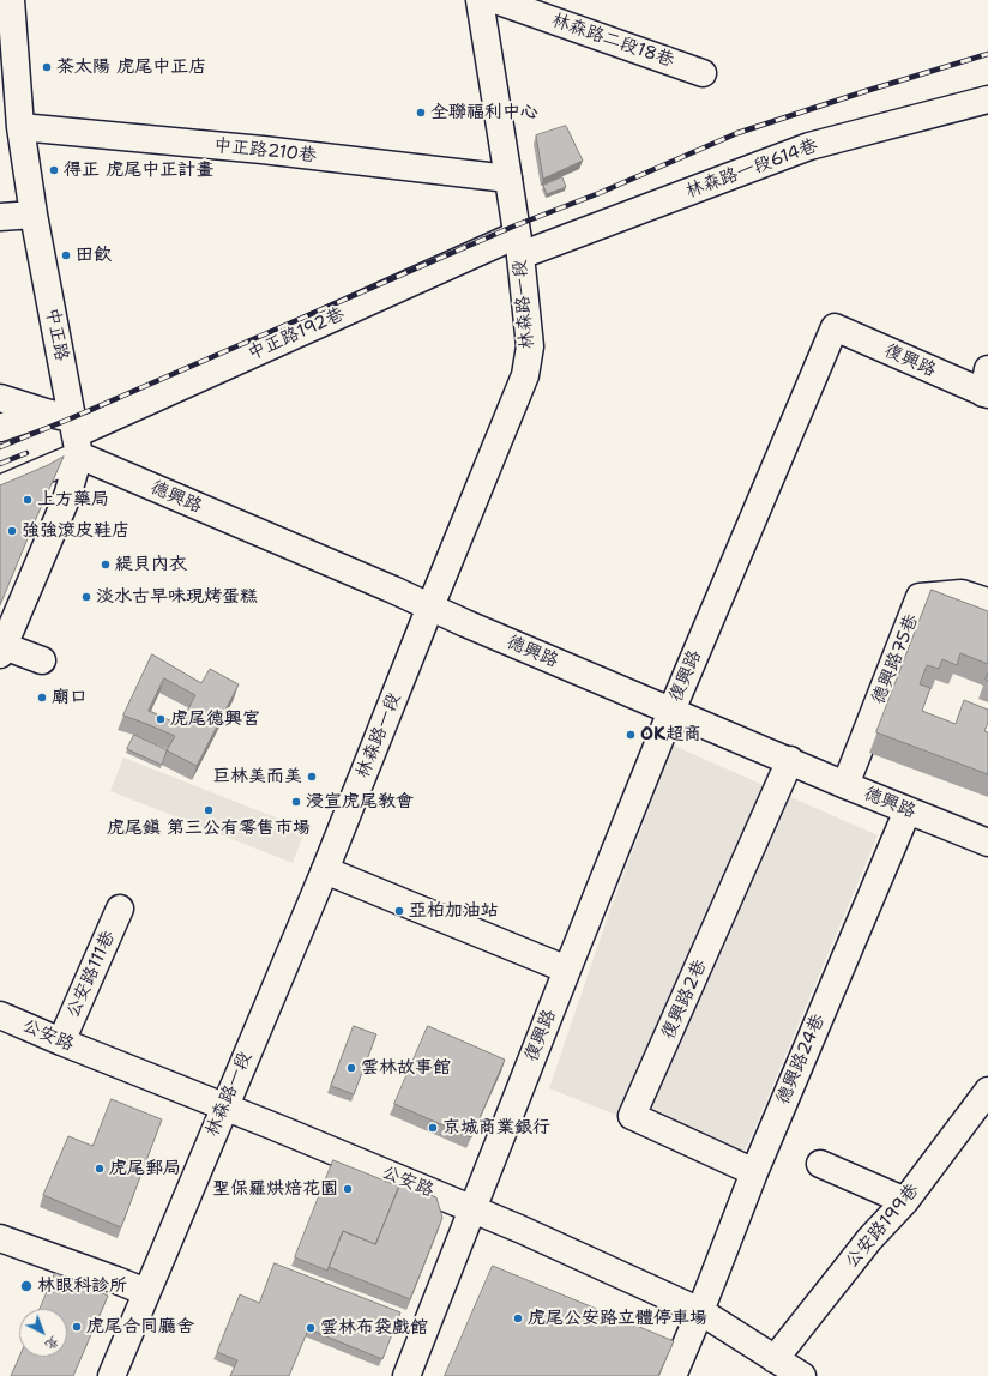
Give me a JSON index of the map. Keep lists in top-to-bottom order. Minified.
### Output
{"streets":{"street":["林森路二段18巷","中正路210巷","林森路一段614巷","林森路一段","中正路","中正路192巷","復興路","德興路","德興路75巷","公安路111巷","復興路2巷","公安路","德興路24巷","公安路199巷"]},"crossings":[["中正路210巷","林森路一段"],["中正路210巷","中正路"],["林森路一段614巷","林森路一段"],["林森路一段614巷","中正路192巷"],["林森路一段","中正路192巷"],["林森路一段","德興路"],["林森路一段","公安路"],["中正路","中正路192巷"],["中正路","德興路"],["中正路192巷","德興路"],["復興路","德興路"],["復興路","公安路"],["德興路","德興路75巷"],["德興路","復興路2巷"],["德興路","德興路24巷"],["公安路111巷","公安路"],["復興路2巷","德興路24巷"],["公安路","德興路24巷"],["公安路","公安路199巷"]],"places":["茶太陽 虎尾中正店","全聯福利中心","得正 虎尾中正計畫","田飲","上方藥局","強強滾皮鞋店","緹貝內衣","淡水古早味現烤蛋糕","廟口","虎尾德興宮","OK超商","巨林美而美","浸宣虎尾教會","虎尾鎮 第三公有零售市場","亞柏加油站","雲林故事館","京城商業銀行","虎尾郵局","聖保羅烘焙花園","林眼科診所","虎尾公安路立體停車場","虎尾合同廳舍","雲林布袋戲館"],"north":"bottom right"}
